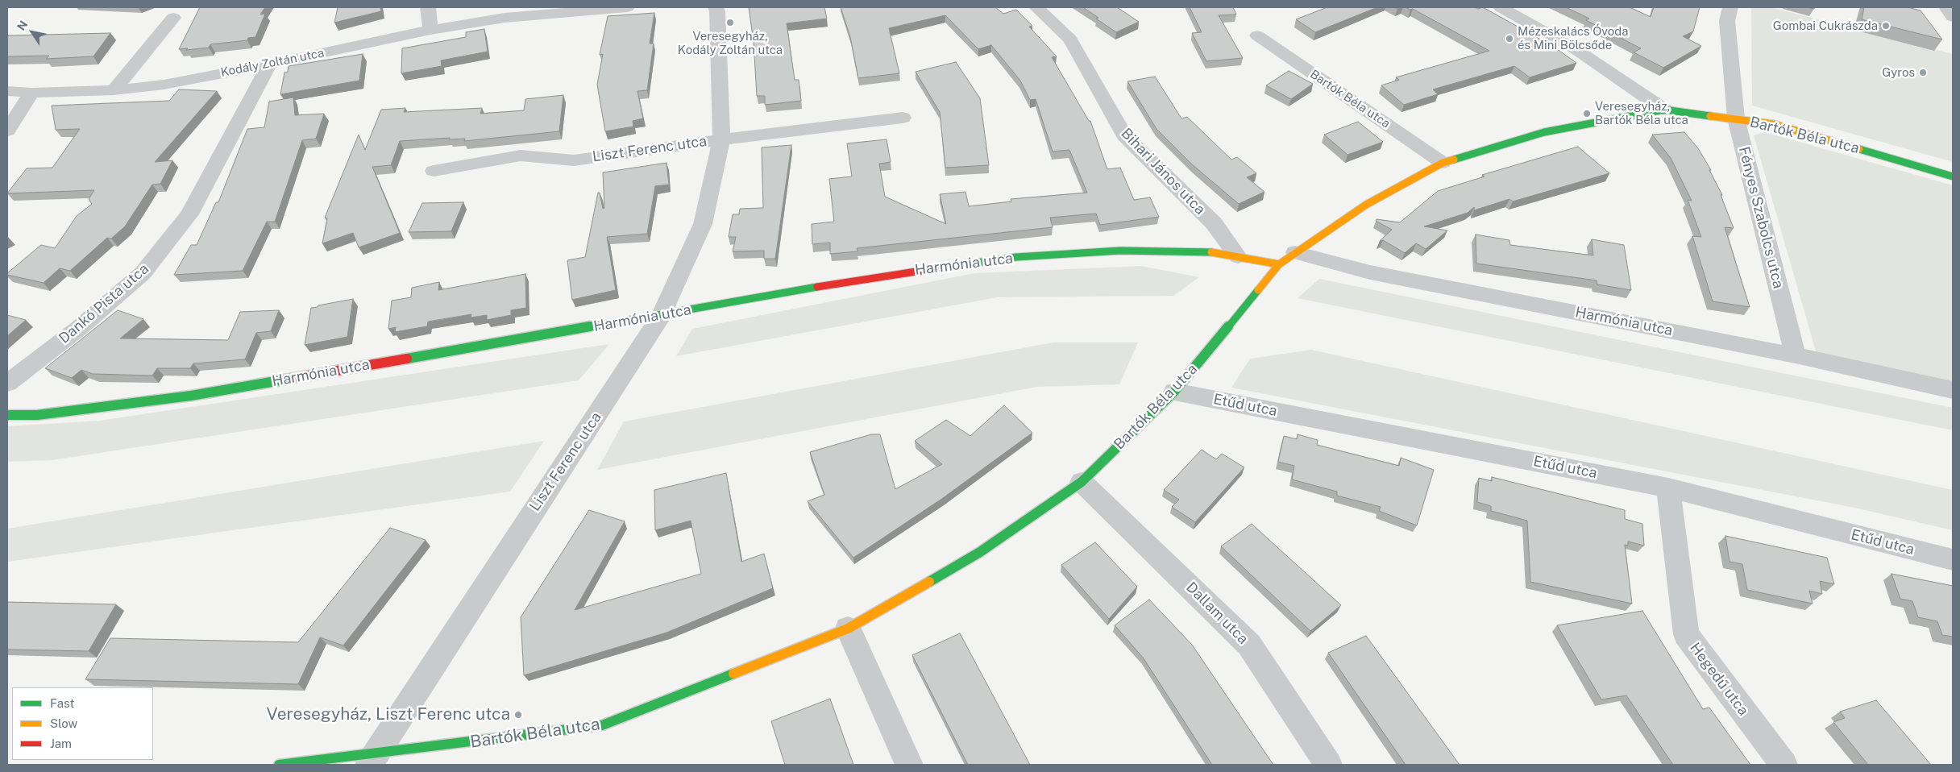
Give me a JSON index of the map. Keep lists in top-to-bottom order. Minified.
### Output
{"streets":{"street":["Kodály Zoltán utca","Bartók Béla utca","Liszt Ferenc utca","Bihari János utca","Fényes Szabolcs utca","Harmónia utca","Dankó Pista utca","Etűd utca","Dallam utca","Hegedű utca"]},"crossings":[["Kodály Zoltán utca","Dankó Pista utca"],["Bartók Béla utca","Liszt Ferenc utca"],["Bartók Béla utca","Fényes Szabolcs utca"],["Bartók Béla utca","Harmónia utca"],["Bartók Béla utca","Etűd utca"],["Bartók Béla utca","Dallam utca"],["Liszt Ferenc utca","Harmónia utca"],["Bihari János utca","Harmónia utca"],["Fényes Szabolcs utca","Harmónia utca"],["Etűd utca","Hegedű utca"]],"places":["Veresegyház, Kodály Zoltán utca","Gombai Cukrászda","Mézeskalács Óvoda és Mini Bölcsőde","Gyros","Veresegyház, Bartók Béla utca","Veresegyház, Liszt Ferenc utca"],"legend":["Fast","Slow","Jam"],"north":"top left"}
